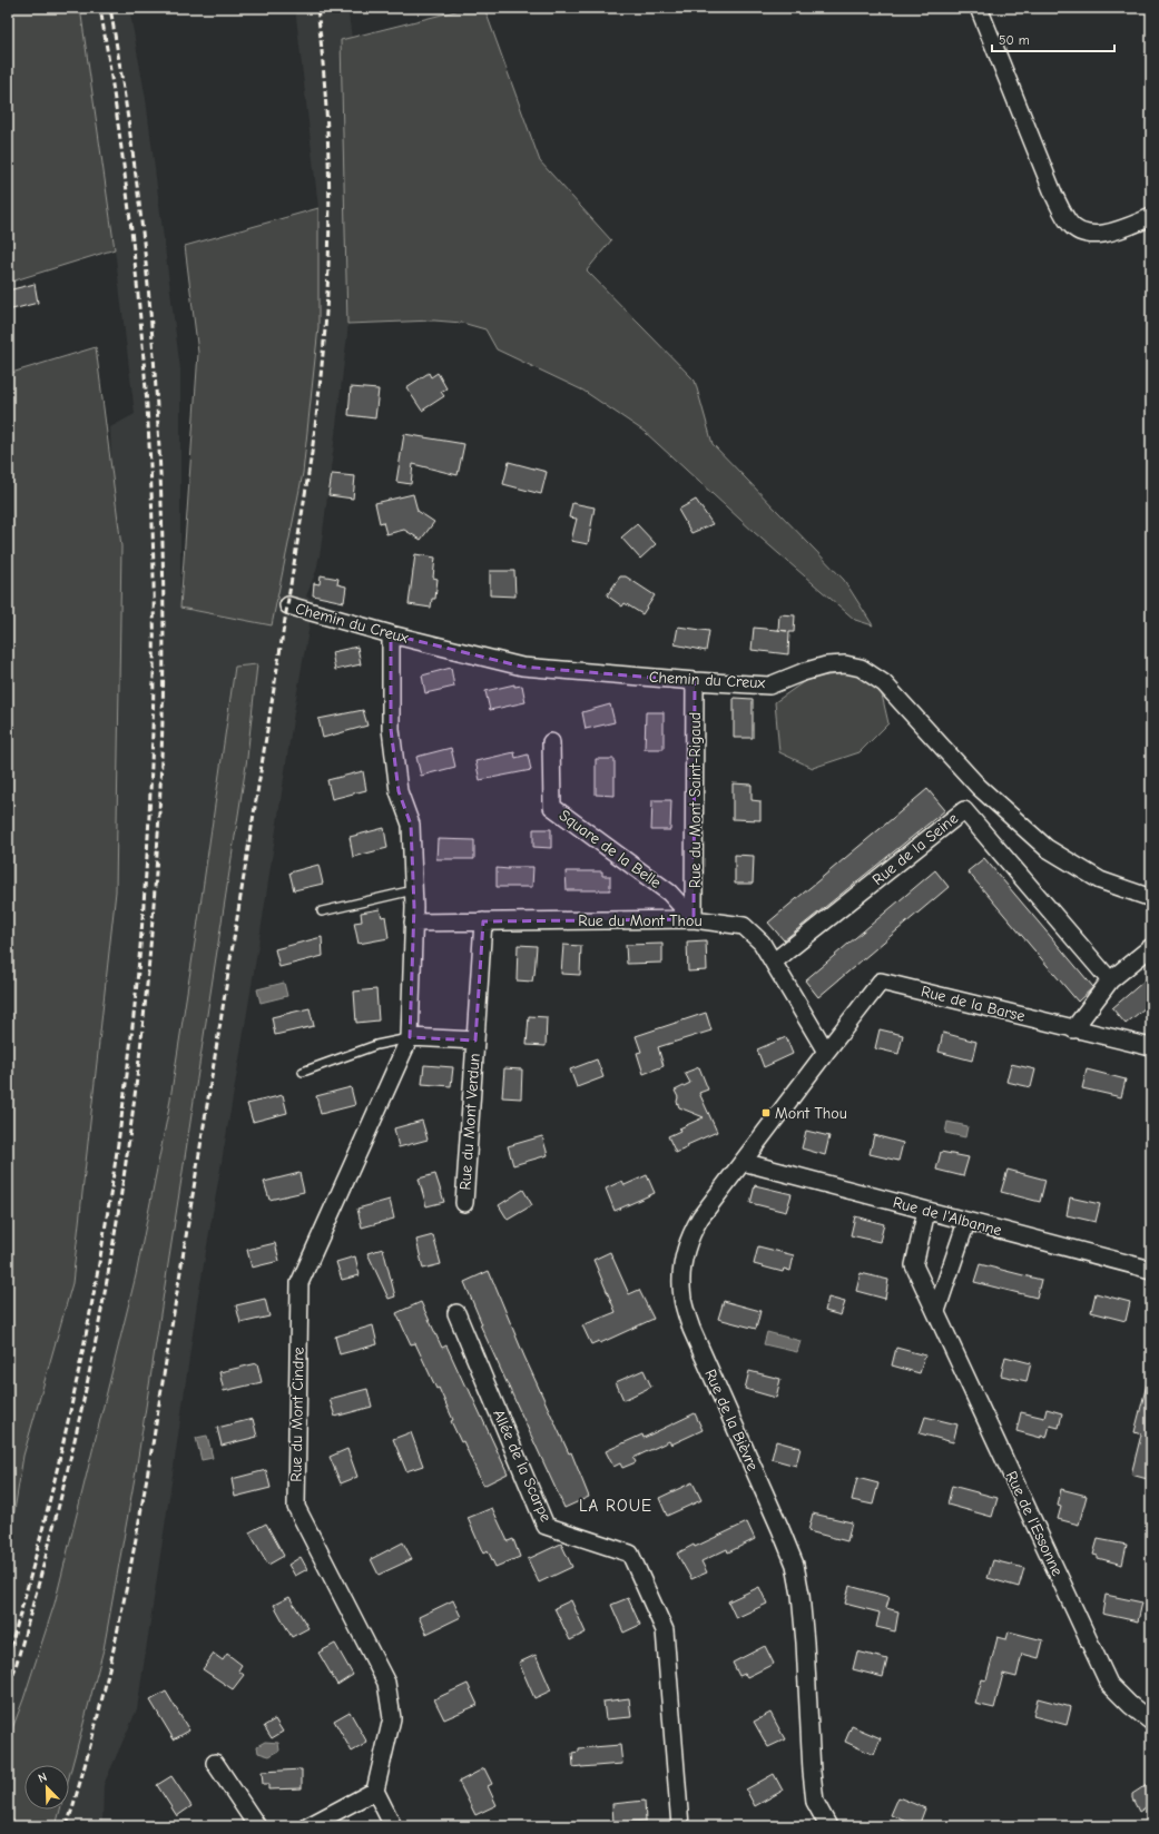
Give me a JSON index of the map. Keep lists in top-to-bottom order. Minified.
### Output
{"streets":{"street":["Chemin du Creux","Rue du Mont Saint-Rigaud","Square de la Belle","Rue de la Seine","Rue du Mont Thou","Rue de la Barse","Rue du Mont Verdun","Rue de l'Albanne","Rue du Mont Cindre","Rue de la Bièvre","Allée de la Scarpe","Rue de l'Essonne"]},"crossings":[["Chemin du Creux","Rue du Mont Saint-Rigaud"],["Chemin du Creux","Rue du Mont Cindre"],["Rue du Mont Saint-Rigaud","Square de la Belle"],["Rue du Mont Saint-Rigaud","Rue du Mont Thou"],["Square de la Belle","Rue du Mont Thou"],["Rue de la Seine","Rue du Mont Thou"],["Rue du Mont Thou","Rue de la Barse"],["Rue du Mont Thou","Rue du Mont Verdun"],["Rue du Mont Thou","Rue du Mont Cindre"],["Rue du Mont Thou","Rue de la Bièvre"],["Rue de la Barse","Rue de la Bièvre"],["Rue de l'Albanne","Rue de la Bièvre"],["Rue de l'Albanne","Rue de l'Essonne"]],"districts":["LA ROUE"],"places":{"transit":["Mont Thou"]},"scale_bar":"50 m","north":"top left"}
